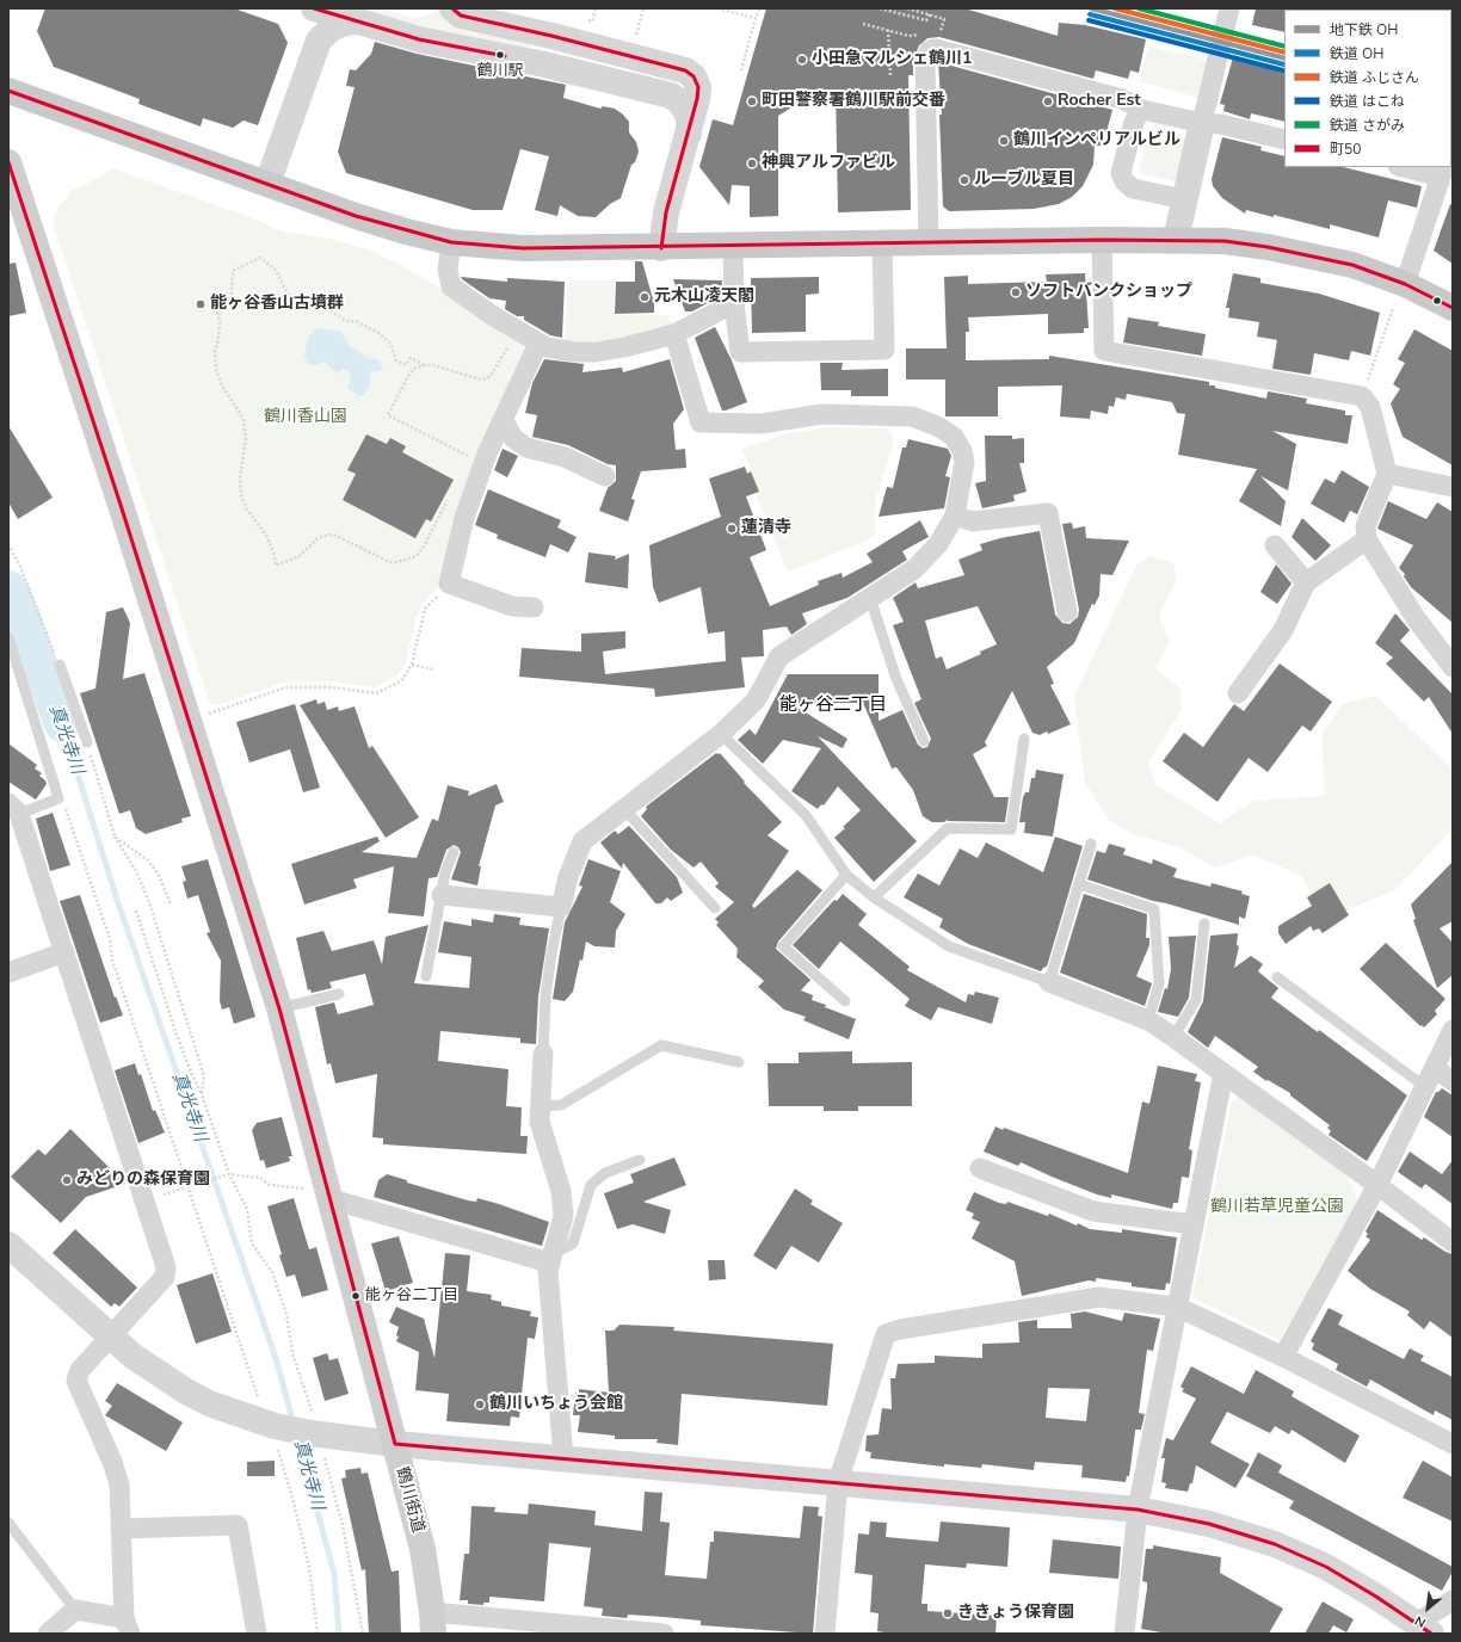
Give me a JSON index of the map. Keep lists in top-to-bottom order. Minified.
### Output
{"streets":{"main road":["鶴川街道"]},"districts":["能ヶ谷二丁目"],"water":["真光寺川"],"parks":["鶴川香山園","鶴川若草児童公園"],"places":["鶴川駅","小田急マルシェ鶴川1","町田警察署鶴川駅前交番","Rocher Est","鶴川インペリアルビル","神興アルファビル","ルーブル夏目","ソフトバンクショップ","元木山凌天閣","能ヶ谷香山古墳群","蓮清寺","みどりの森保育園","能ヶ谷二丁目","鶴川いちょう会館","ききょう保育園"],"lines":["metro line OH","rail line ふじさん","rail line さがみ","transit line 町50","rail line OH","rail line はこね"],"legend":["地下鉄 OH","鉄道 OH","鉄道 ふじさん","鉄道 はこね","鉄道 さがみ","町50"],"north":"bottom left"}
